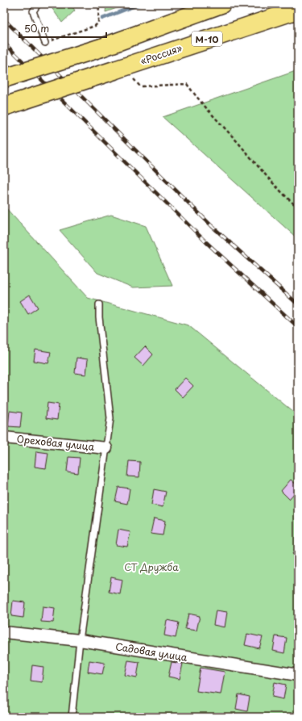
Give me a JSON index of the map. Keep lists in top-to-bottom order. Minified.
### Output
{"streets":{"highway":["М-10","«Россия»"],"street":["Ореховая улица","Садовая улица"]},"crossings":[["М-10","«Россия»"]],"parks":["СТ Дружба"],"scale_bar":"50 m"}
